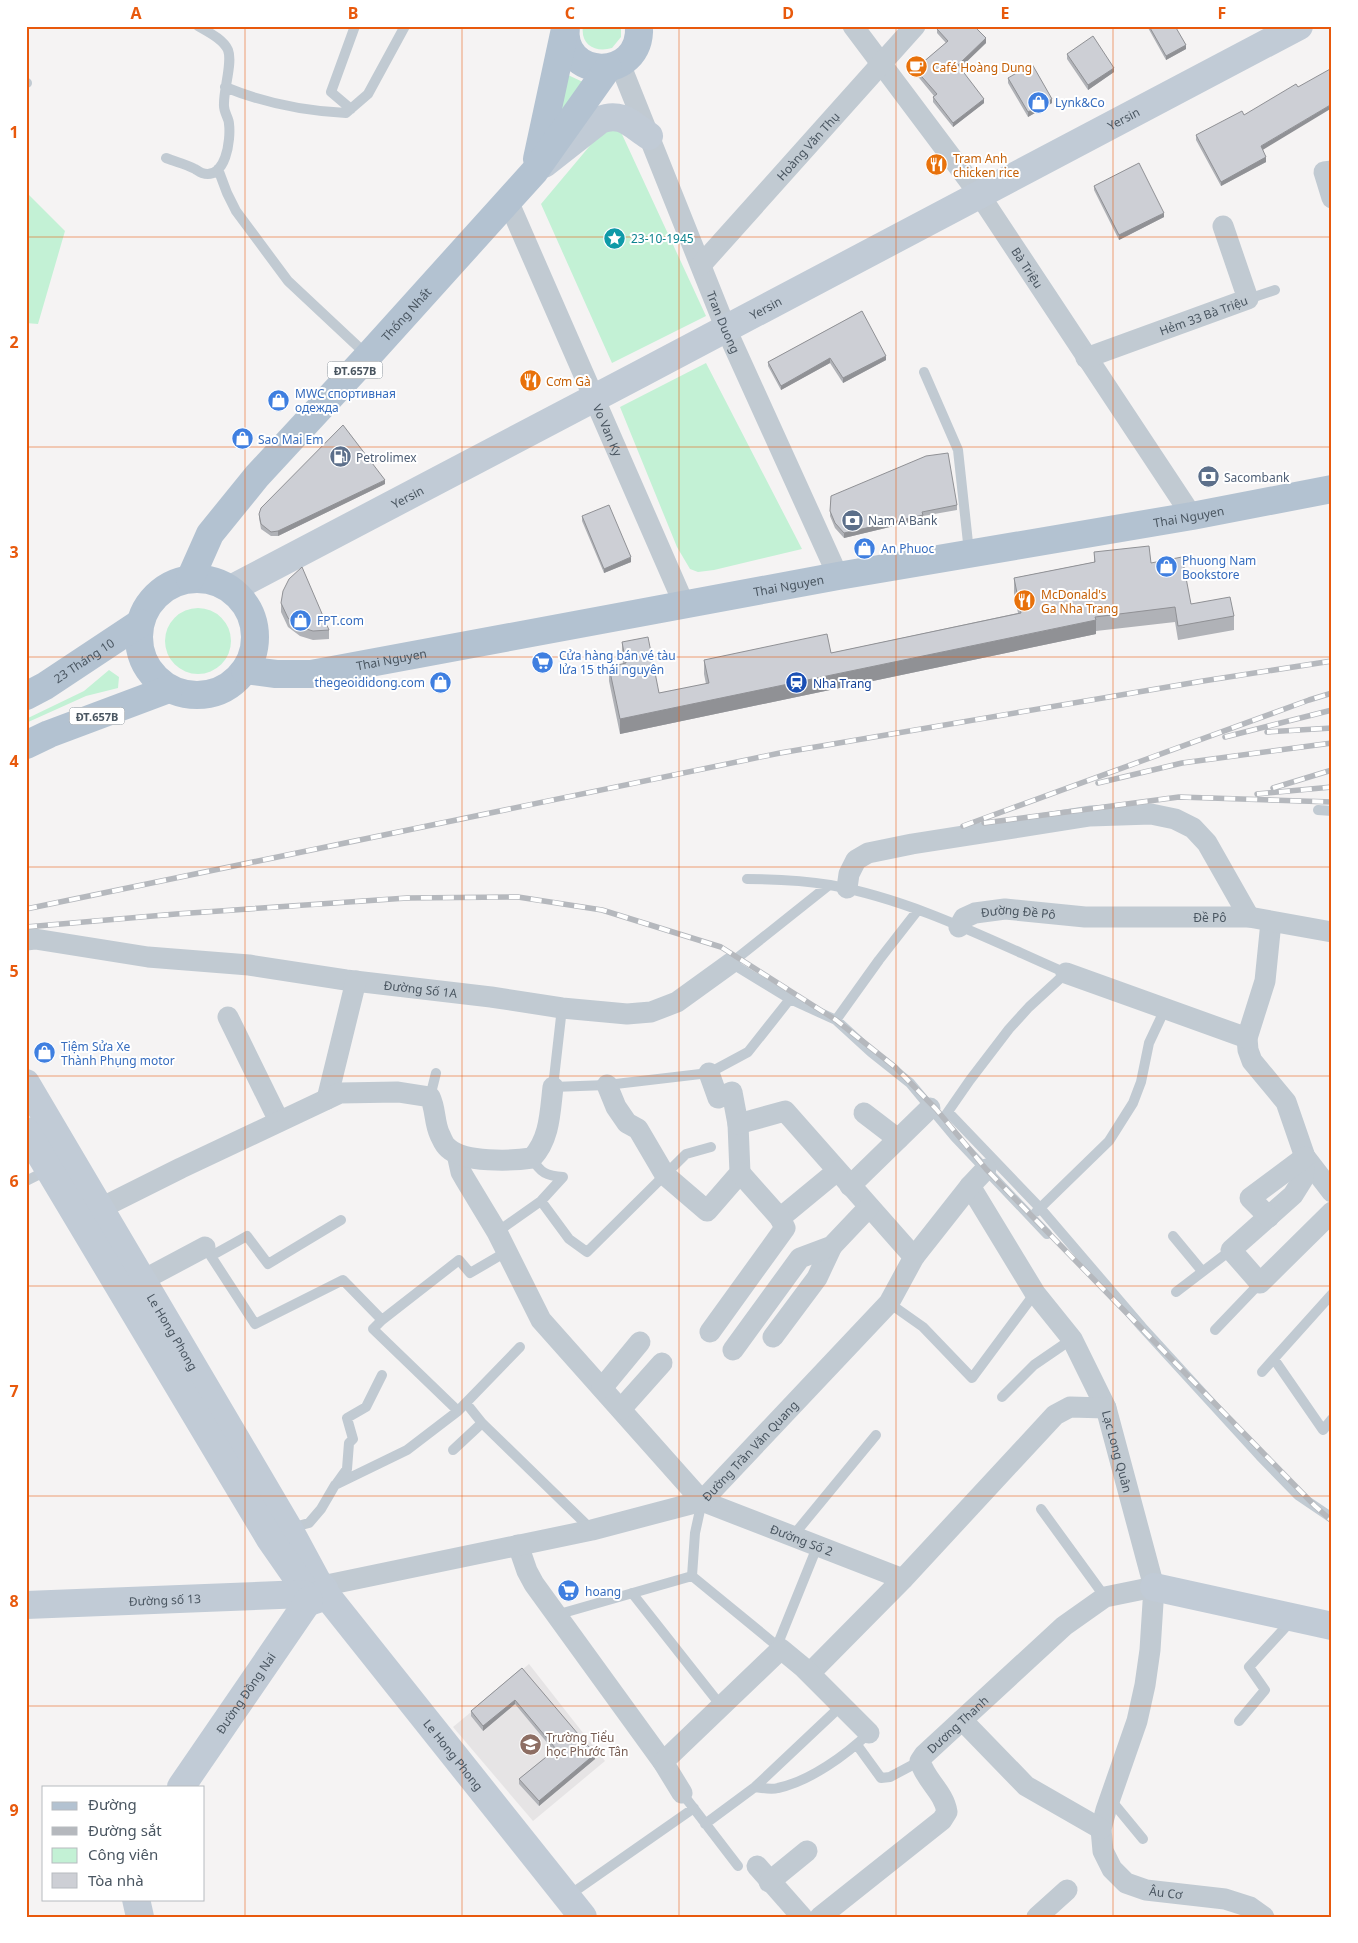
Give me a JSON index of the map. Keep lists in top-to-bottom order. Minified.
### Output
{"streets":{"main road":["Thống Nhất","ĐT.657B","Thai Nguyen","23 Tháng 10"],"street":["Yersin","Hoàng Văn Thụ","Bà Triệu","Hẻm 33 Bà Triệu","Tran Duong","Vo Van Ky","Đường Đề Pô","Đề Pô","Đường Số 1A","Le Hong Phong","Đường Trần Văn Quang","Lạc Long Quân","Đường Số 2","Đường số 13","Đường Đồng Nai","Dương Thanh","Âu Cơ"]},"crossings":[["Yersin","Bà Triệu"],["Yersin","Thống Nhất"],["Yersin","Tran Duong"],["Yersin","ĐT.657B"],["Yersin","Vo Van Ky"],["Yersin","Thai Nguyen"],["Yersin","23 Tháng 10"],["Hoàng Văn Thụ","Bà Triệu"],["Hoàng Văn Thụ","Tran Duong"],["Bà Triệu","Hẻm 33 Bà Triệu"],["Bà Triệu","Thai Nguyen"],["Thống Nhất","Tran Duong"],["Thống Nhất","ĐT.657B"],["Thống Nhất","Vo Van Ky"],["Thống Nhất","Thai Nguyen"],["Thống Nhất","23 Tháng 10"],["Tran Duong","Thai Nguyen"],["ĐT.657B","Thai Nguyen"],["ĐT.657B","23 Tháng 10"],["Vo Van Ky","Thai Nguyen"],["Thai Nguyen","23 Tháng 10"],["Đường Đề Pô","Đề Pô"],["Le Hong Phong","Đường Trần Văn Quang"],["Le Hong Phong","Đường số 13"],["Le Hong Phong","Đường Đồng Nai"],["Đường Trần Văn Quang","Đường Số 2"],["Đường Trần Văn Quang","Đường số 13"],["Đường Trần Văn Quang","Đường Đồng Nai"],["Lạc Long Quân","Đường Số 2"],["Lạc Long Quân","Dương Thanh"],["Lạc Long Quân","Âu Cơ"],["Đường số 13","Đường Đồng Nai"]],"places":{"cafe":["Café Hoàng Dung"],"shop":["Lynk&Co","MWC спортивная одежда","Sao Mai Em","An Phuoc","Phuong Nam Bookstore","FPT.com","thegeoididong.com","Tiệm Sửa Xe Thành Phụng motor"],"restaurant":["Tram Anh chicken rice","Cơm Gà","McDonald's Ga Nha Trang"],"place":["23-10-1945"],"fuel station":["Petrolimex"],"bank":["Sacombank","Nam A Bank"],"supermarket":["Cửa hàng bán vé tàu lửa 15 thái nguyên","hoang"],"station":["Nha Trang"],"school or university":["Trường Tiểu học Phước Tân"]},"legend":["Đường","Đường sắt","Công viên","Tòa nhà"],"grid":{"columns":["A","B","C","D","E","F"],"rows":["1","2","3","4","5","6","7","8","9"]}}
